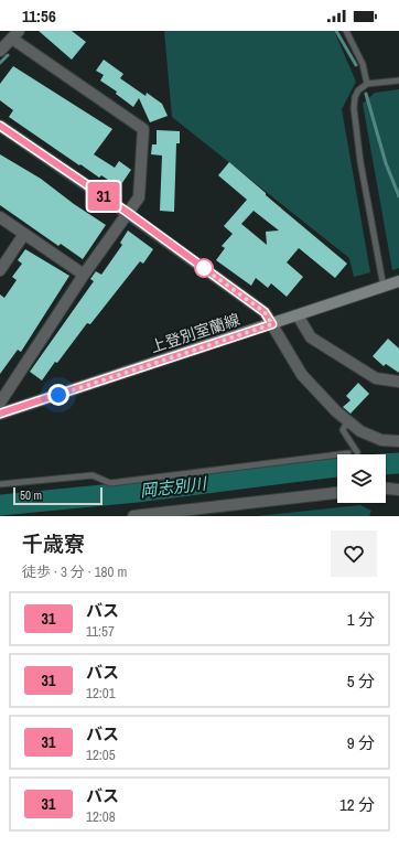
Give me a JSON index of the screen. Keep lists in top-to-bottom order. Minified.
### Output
{"streets":{"main road":["上登別室蘭線"]},"water":["岡志別川"],"lines":["bus line 31"],"scale_bar":"50 m","page":{"status":"11:56","on_map":"31","scale":"50 m","heading":["千歳寮","徒歩 · 3 分 · 180 m"],"list":[{"mark":"31","name":"バス","note":"11:57","value":"1 分"},{"mark":"31","name":"バス","note":"12:01","value":"5 分"},{"mark":"31","name":"バス","note":"12:05","value":"9 分"},{"mark":"31","name":"バス","note":"12:08","value":"12 分"}]}}
